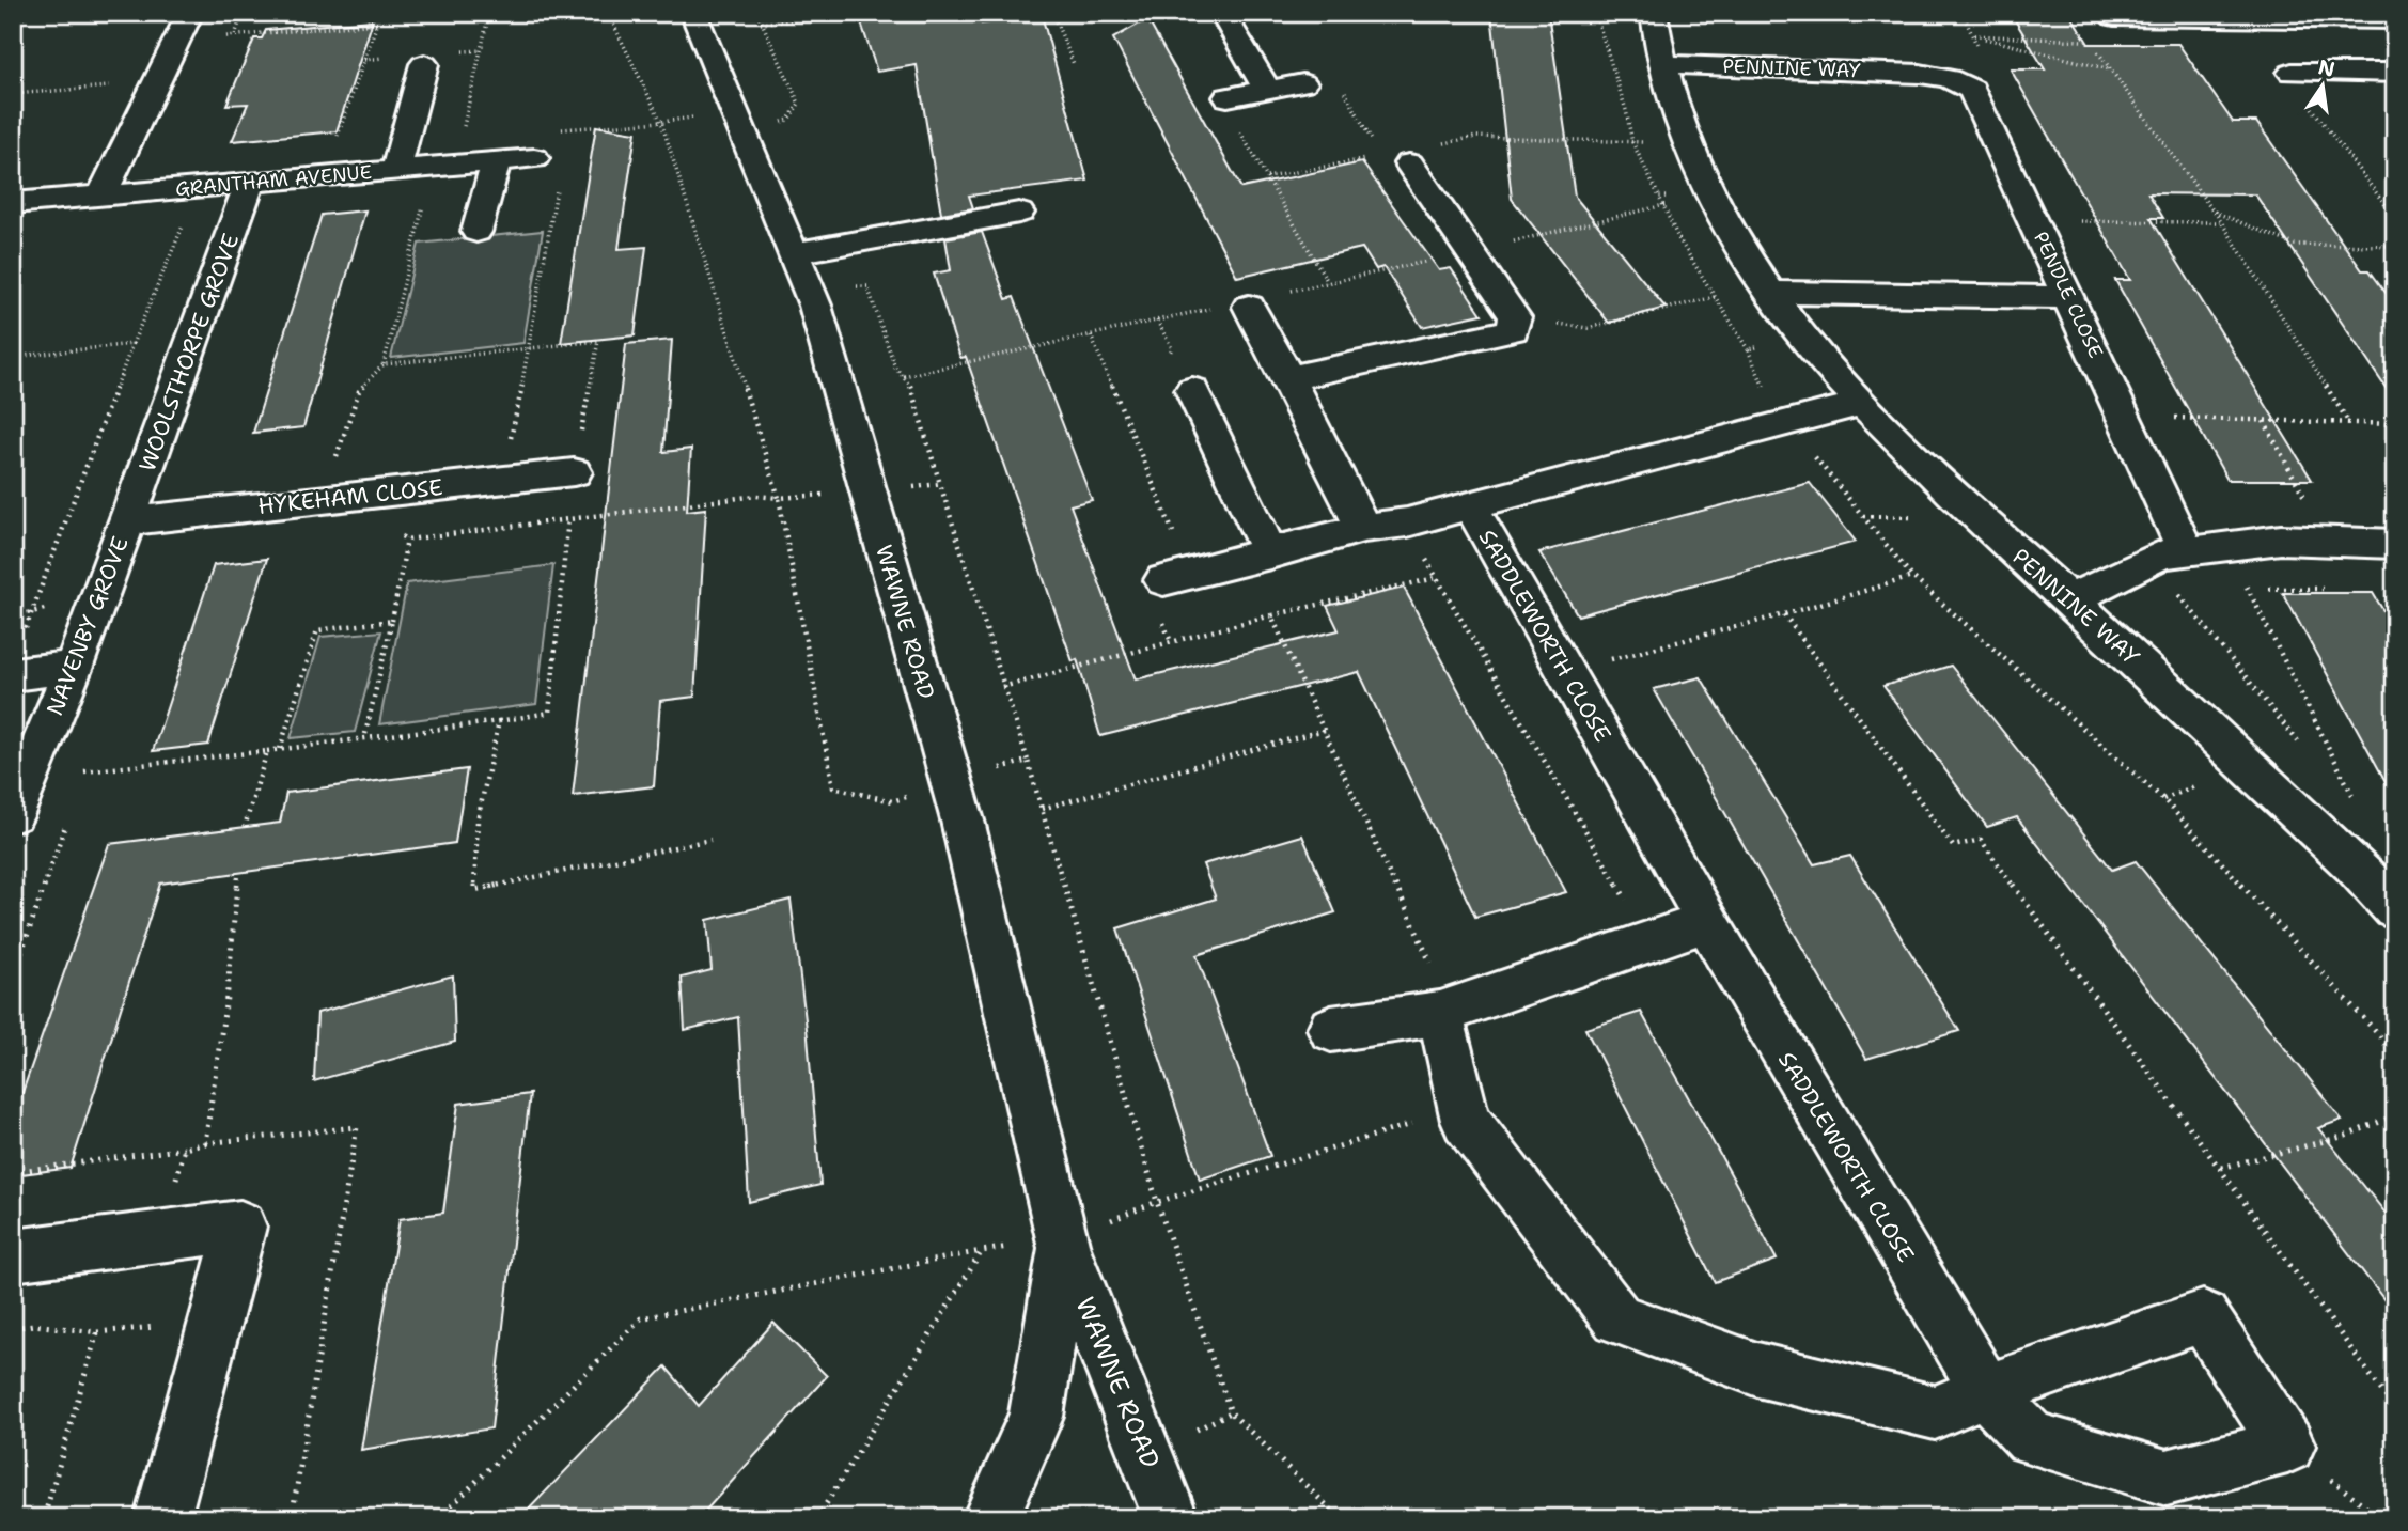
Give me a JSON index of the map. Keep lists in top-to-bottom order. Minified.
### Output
{"streets":{"street":["PENNINE WAY","GRANTHAM AVENUE","PENDLE CLOSE","WOOLSTHORPE GROVE","HYKEHAM CLOSE","WAWNE ROAD","NAVENBY GROVE","SADDLEWORTH CLOSE"]},"crossings":[["PENNINE WAY","PENDLE CLOSE"],["PENNINE WAY","SADDLEWORTH CLOSE"],["GRANTHAM AVENUE","WOOLSTHORPE GROVE"],["WOOLSTHORPE GROVE","HYKEHAM CLOSE"],["WOOLSTHORPE GROVE","NAVENBY GROVE"],["HYKEHAM CLOSE","NAVENBY GROVE"]],"north":"top"}
